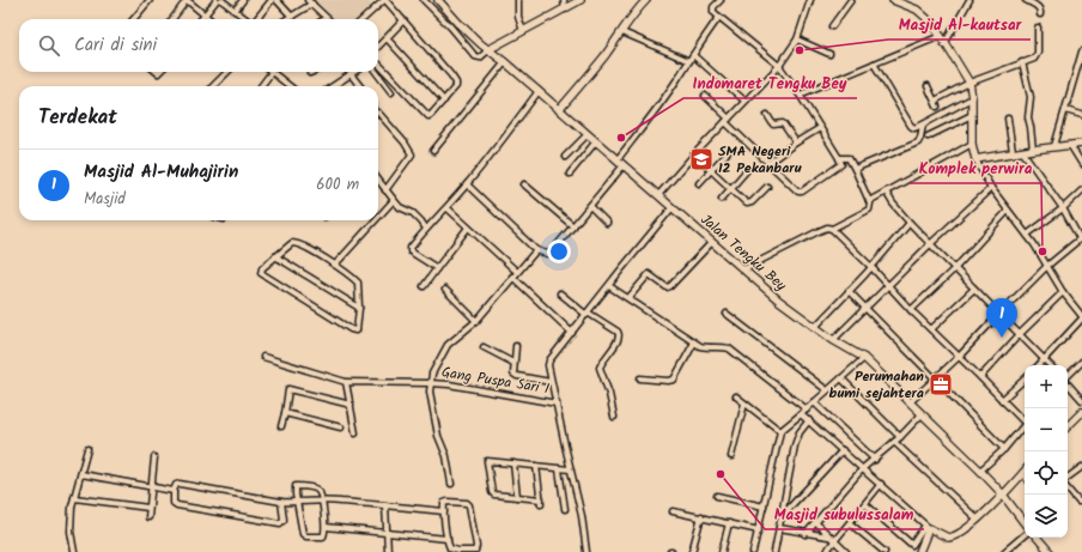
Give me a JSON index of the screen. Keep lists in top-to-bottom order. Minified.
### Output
{"streets":{"main road":["Jalan Tengku Bey"],"street":["Gang Puspa Sari I"]},"places":{"other":["Masjid Al-kautsar","Indomaret Tengku Bey","Komplek perwira","Masjid subulussalam"],"school or university":["SMA Negeri 12 Pekanbaru"],"office":["Perumahan bumi sejahtera"]},"page":{"search":"Cari di sini","heading":"Terdekat","list":[{"mark":"1","name":"Masjid Al-Muhajirin","note":"Masjid","value":"600 m"}],"pins":"1","map_buttons":["+","−"]}}
